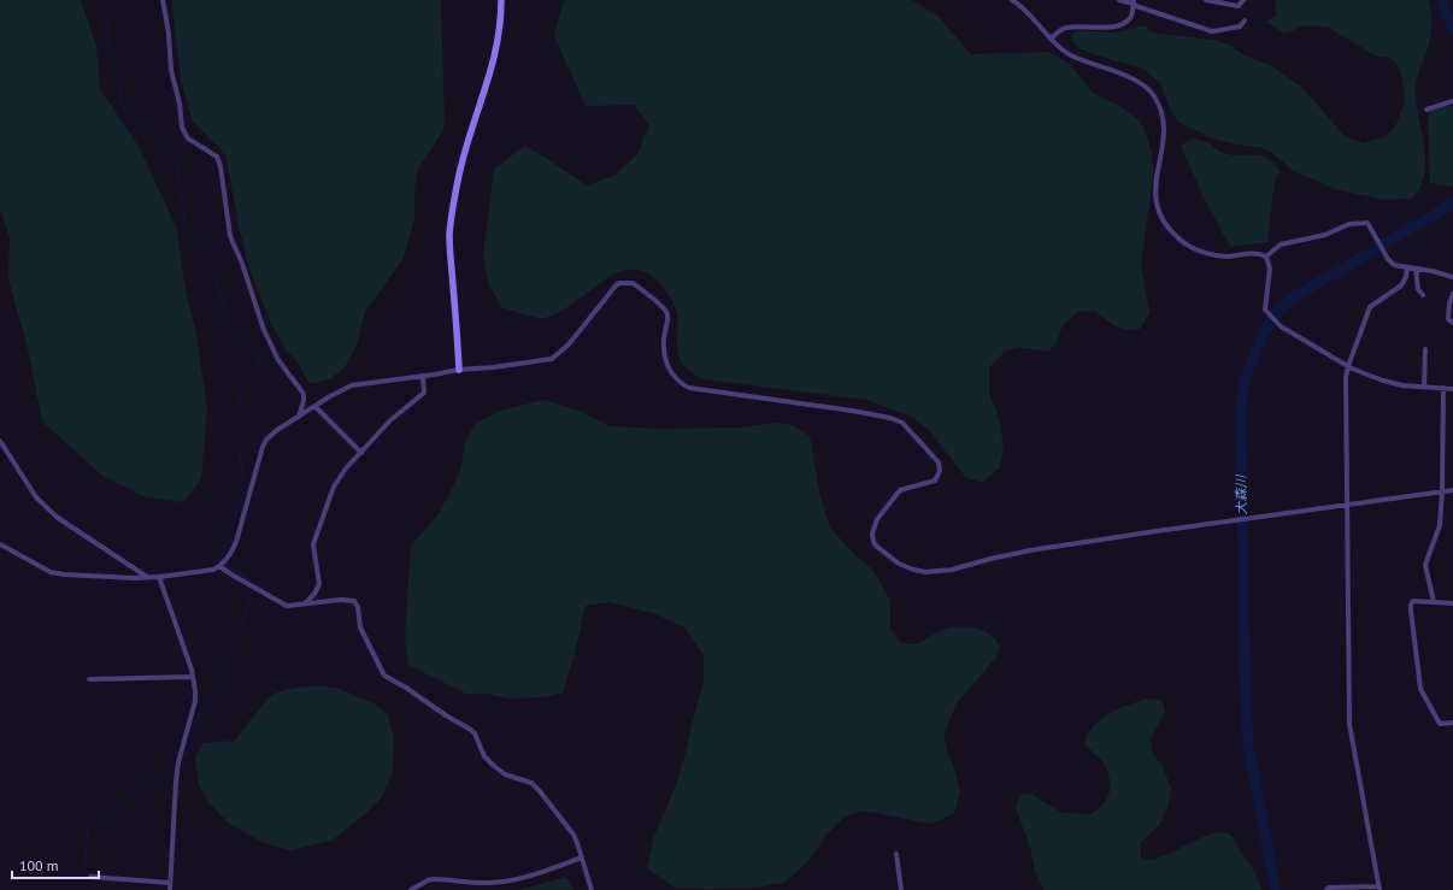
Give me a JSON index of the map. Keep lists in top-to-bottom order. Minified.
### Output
{"water":["大森川"],"scale_bar":"100 m"}
